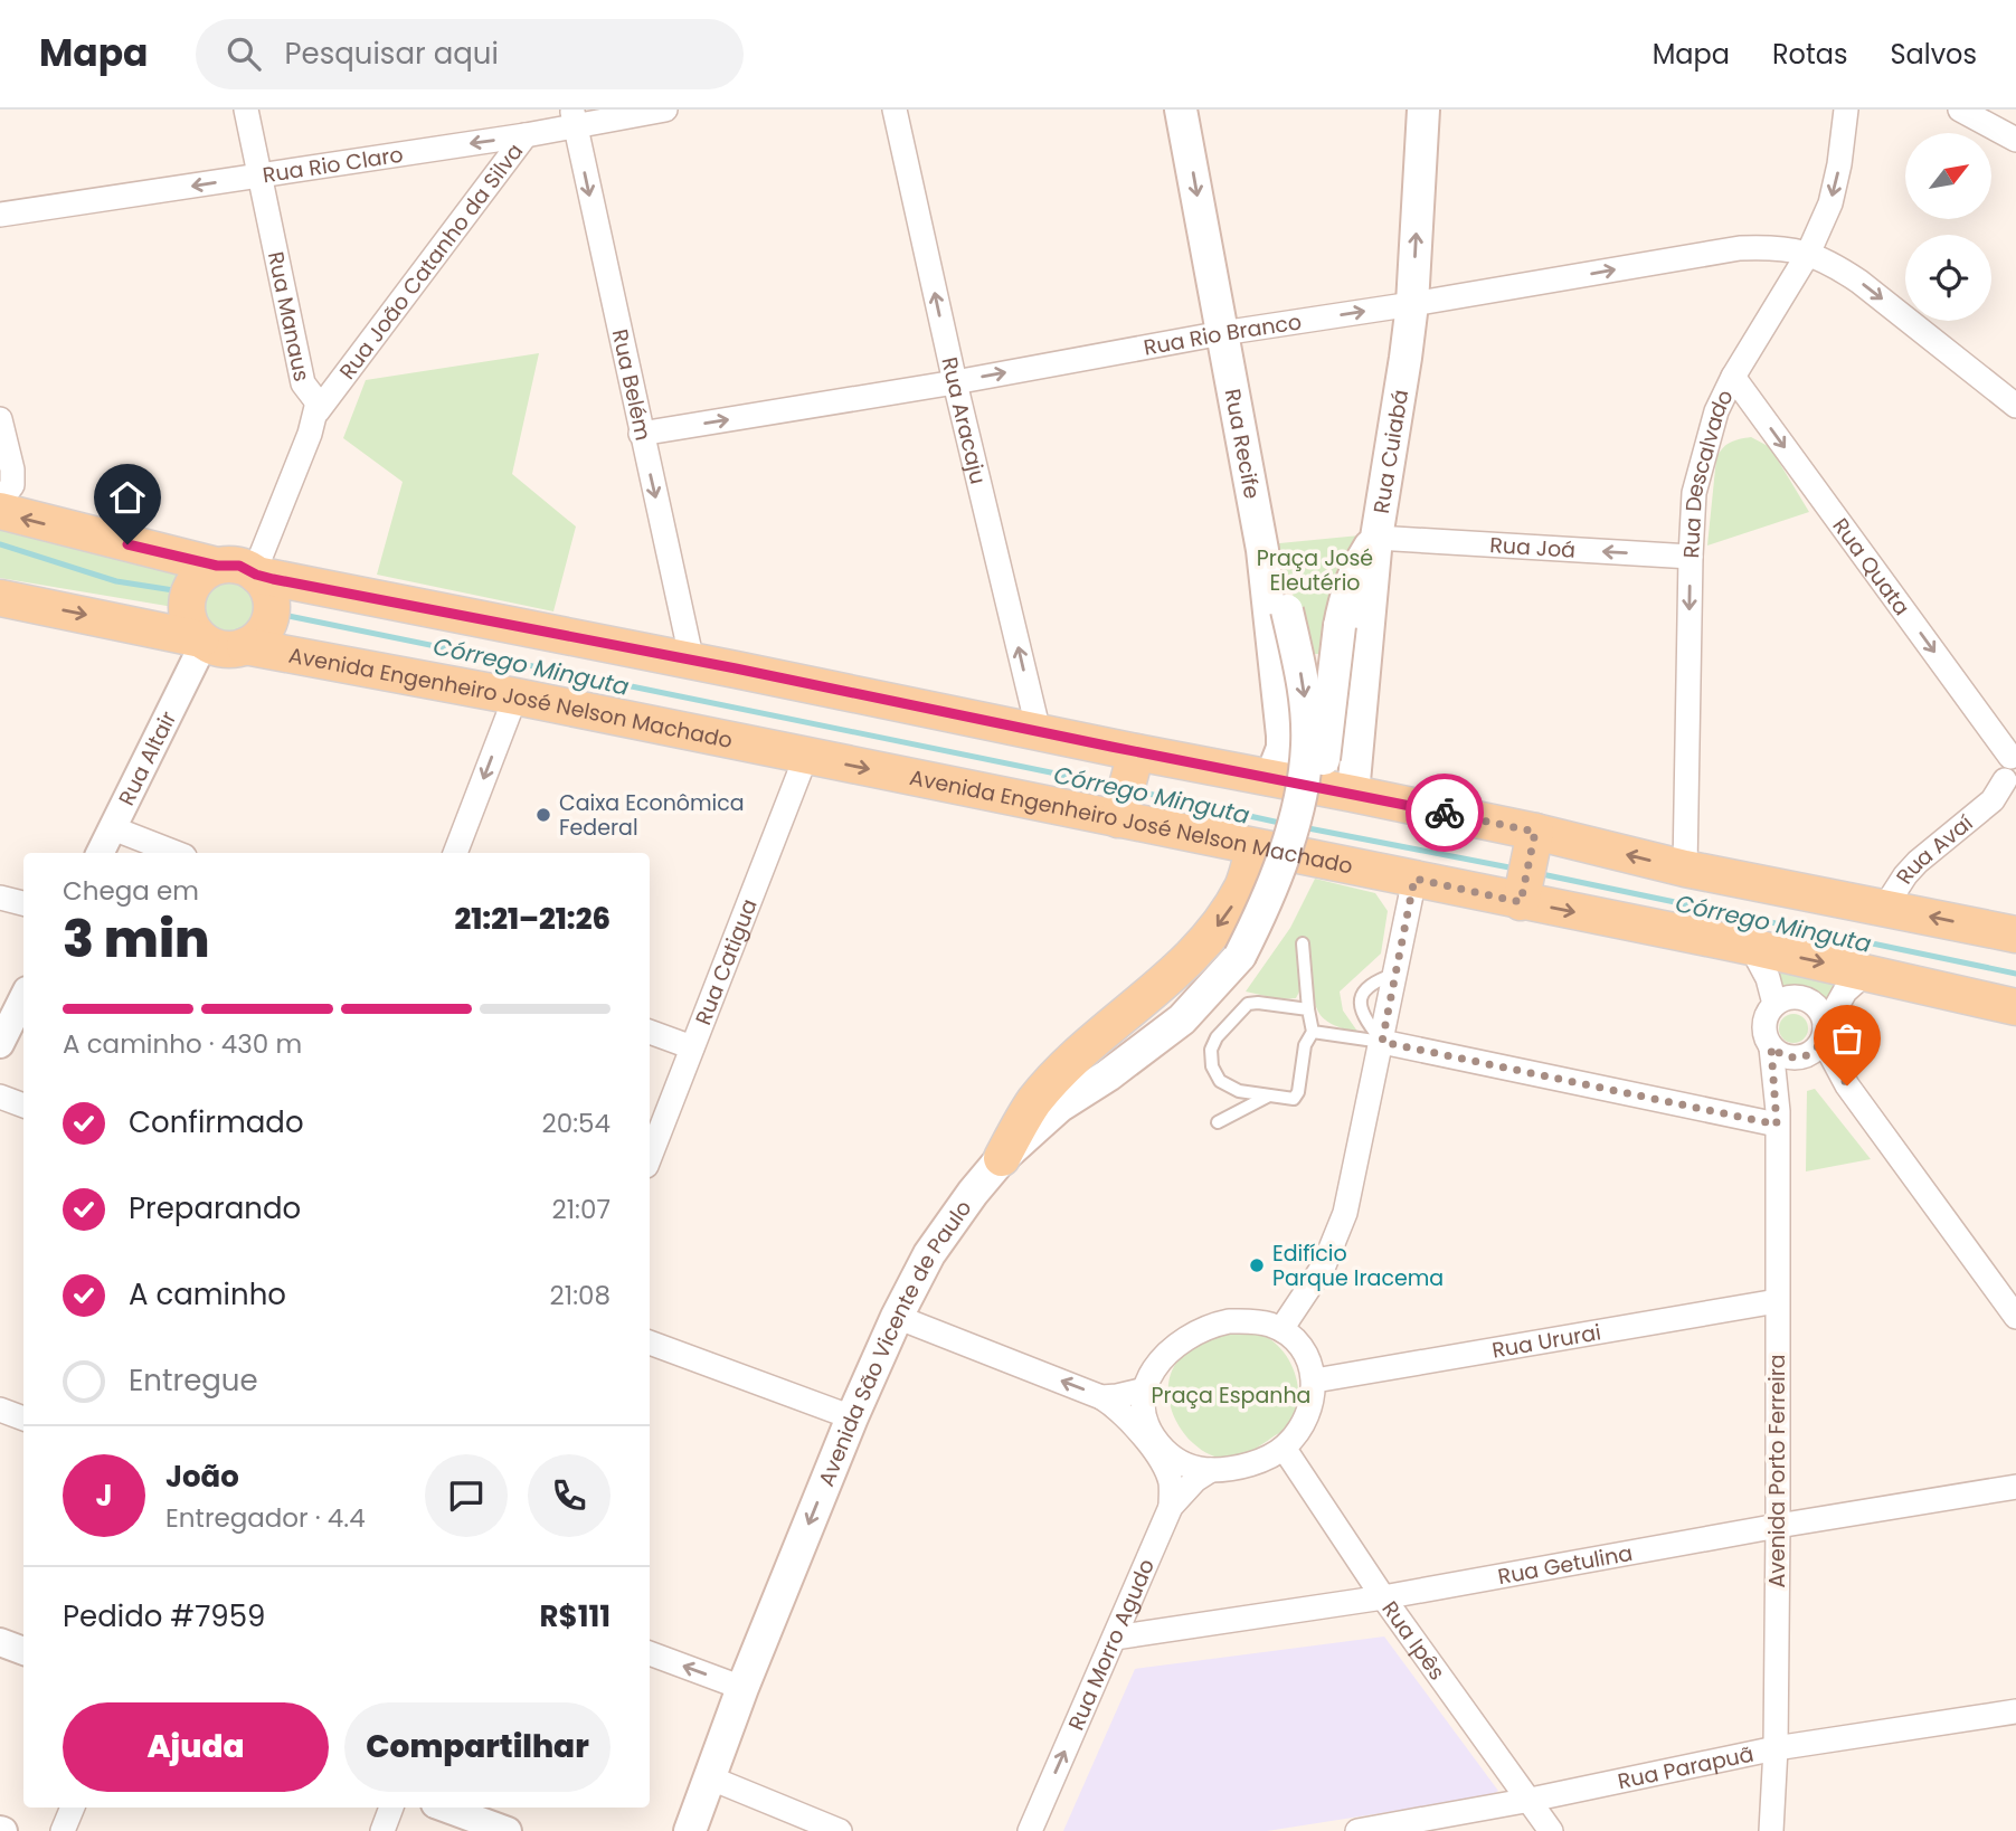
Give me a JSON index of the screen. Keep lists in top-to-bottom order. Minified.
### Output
{"streets":{"main road":["Rua Recife","Rua Cuiabá","Avenida Engenheiro José Nelson Machado","Avenida São Vicente de Paulo"],"street":["Rua Rio Claro","Rua João Catanho da Silva","Rua Manaus","Rua Rio Branco","Rua Belém","Rua Aracaju","Rua Descalvado","Rua Joá","Rua Quata","Rua Altair","Rua Avaí","Rua Catigua","Rua Ururai","Avenida Porto Ferreira","Rua Getulina","Rua Ipês","Rua Morro Agudo","Rua Parapuã"]},"crossings":[["Rua Rio Claro","Rua João Catanho da Silva"],["Rua Rio Claro","Rua Manaus"],["Rua Rio Claro","Rua Belém"],["Rua João Catanho da Silva","Rua Manaus"],["Rua Manaus","Avenida Engenheiro José Nelson Machado"],["Rua Manaus","Rua Altair"],["Rua Rio Branco","Rua Belém"],["Rua Rio Branco","Rua Aracaju"],["Rua Rio Branco","Rua Recife"],["Rua Rio Branco","Rua Cuiabá"],["Rua Rio Branco","Rua Descalvado"],["Rua Belém","Avenida Engenheiro José Nelson Machado"],["Rua Aracaju","Avenida Engenheiro José Nelson Machado"],["Rua Recife","Avenida Engenheiro José Nelson Machado"],["Rua Recife","Avenida São Vicente de Paulo"],["Rua Cuiabá","Rua Joá"],["Rua Cuiabá","Avenida Engenheiro José Nelson Machado"],["Rua Cuiabá","Avenida São Vicente de Paulo"],["Rua Descalvado","Rua Joá"],["Rua Descalvado","Rua Quata"],["Rua Descalvado","Avenida Engenheiro José Nelson Machado"],["Rua Joá","Avenida São Vicente de Paulo"],["Avenida Engenheiro José Nelson Machado","Rua Altair"],["Avenida Engenheiro José Nelson Machado","Rua Avaí"],["Avenida Engenheiro José Nelson Machado","Rua Catigua"],["Avenida Engenheiro José Nelson Machado","Avenida Porto Ferreira"],["Rua Ururai","Avenida Porto Ferreira"],["Rua Ururai","Rua Ipês"],["Rua Ururai","Rua Morro Agudo"],["Avenida Porto Ferreira","Rua Getulina"],["Avenida Porto Ferreira","Rua Parapuã"],["Rua Getulina","Rua Ipês"],["Rua Getulina","Rua Morro Agudo"],["Rua Ipês","Rua Morro Agudo"],["Rua Ipês","Rua Parapuã"]],"one_way":["Rua Rio Claro","Rua Rio Branco","Rua Belém","Rua Aracaju","Rua Descalvado","Rua Joá","Rua Quata","Rua Morro Agudo"],"water":["Córrego Minguta"],"parks":["Praça José Eleutério","Praça Espanha"],"places":["Caixa Econômica Federal","Edifício Parque Iracema"],"north":"top right","page":{"header":"Mapa","search":"Pesquisar aqui","nav":["Mapa","Rotas","Salvos"],"heading":["3 min","Chega em","21:21–21:26"],"panel":["João","Entregador · 4.4","Pedido #7959","R$111"],"bar":"A caminho · 430 m","list":[["Confirmado","20:54"],["Preparando","21:07"],["A caminho","21:08"],"Entregue"],"round":"J","buttons":["Ajuda","Compartilhar"]}}
